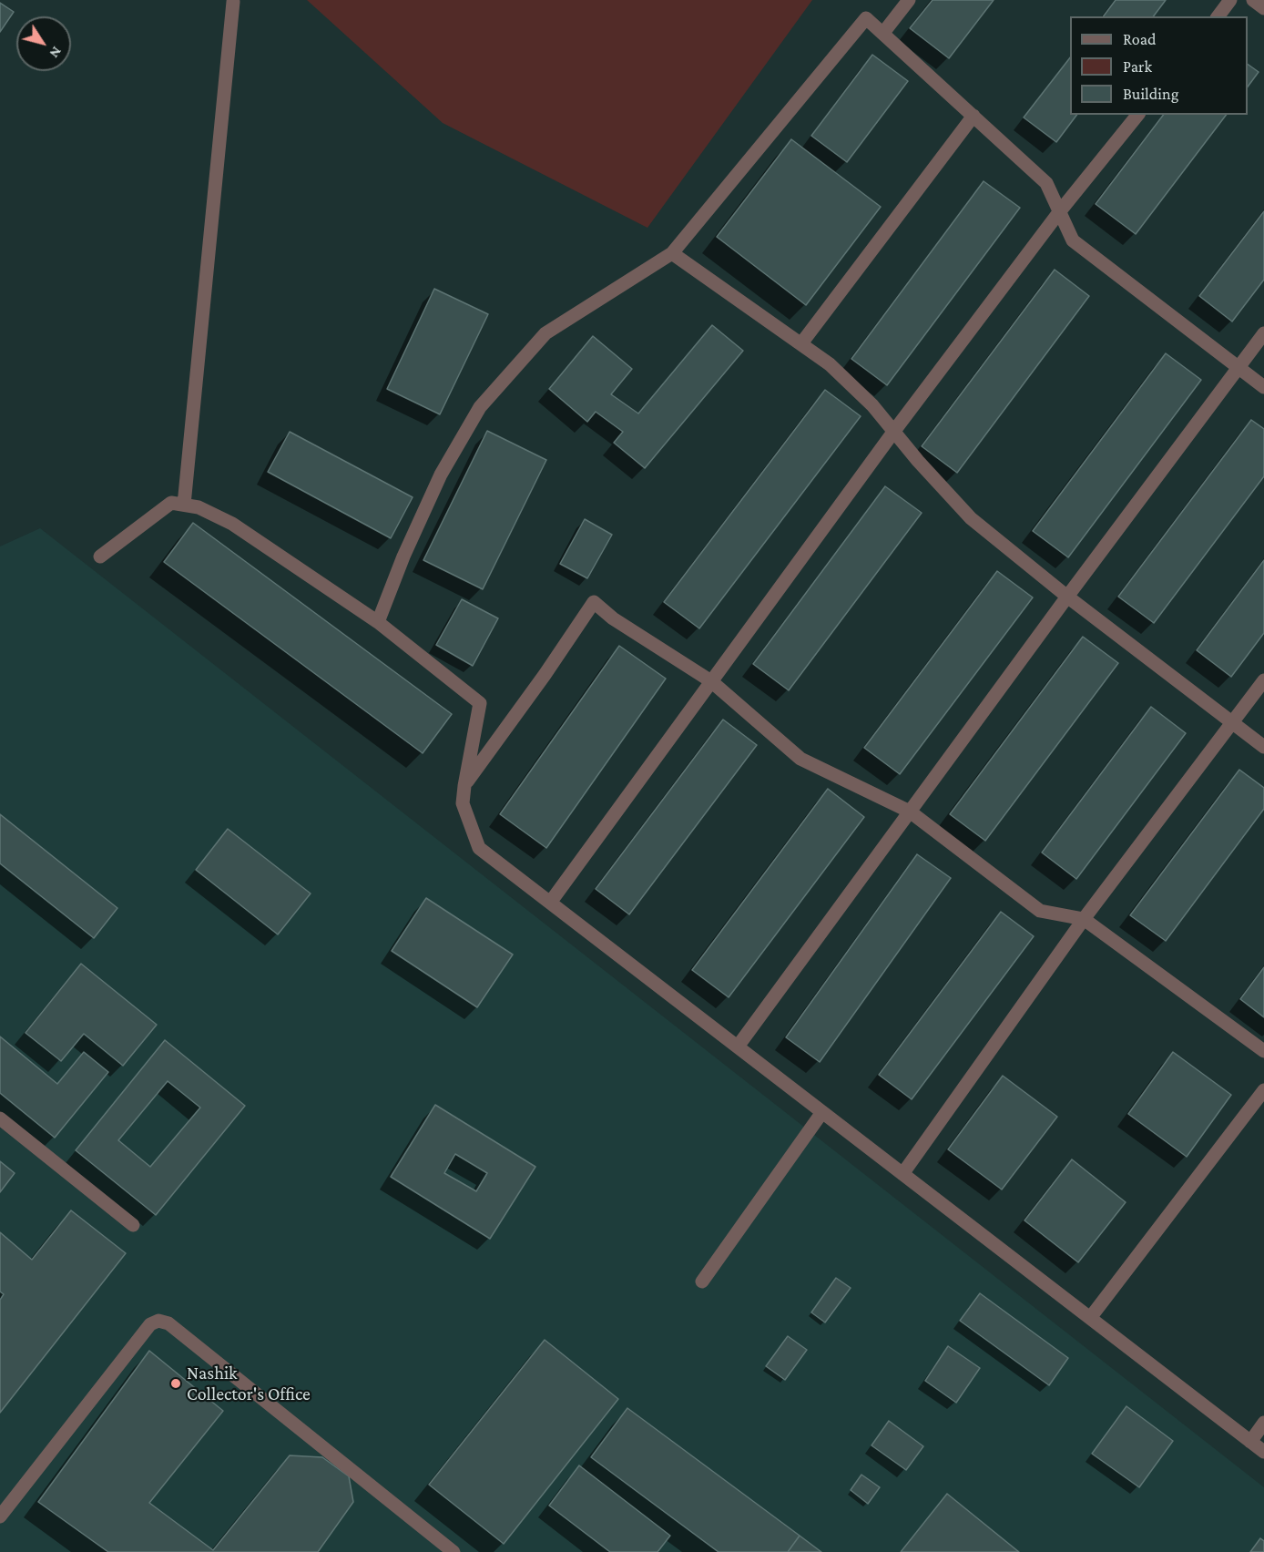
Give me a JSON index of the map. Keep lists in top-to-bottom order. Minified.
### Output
{"places":["Nashik Collector's Office"],"legend":["Road","Park","Building"],"north":"bottom right"}
